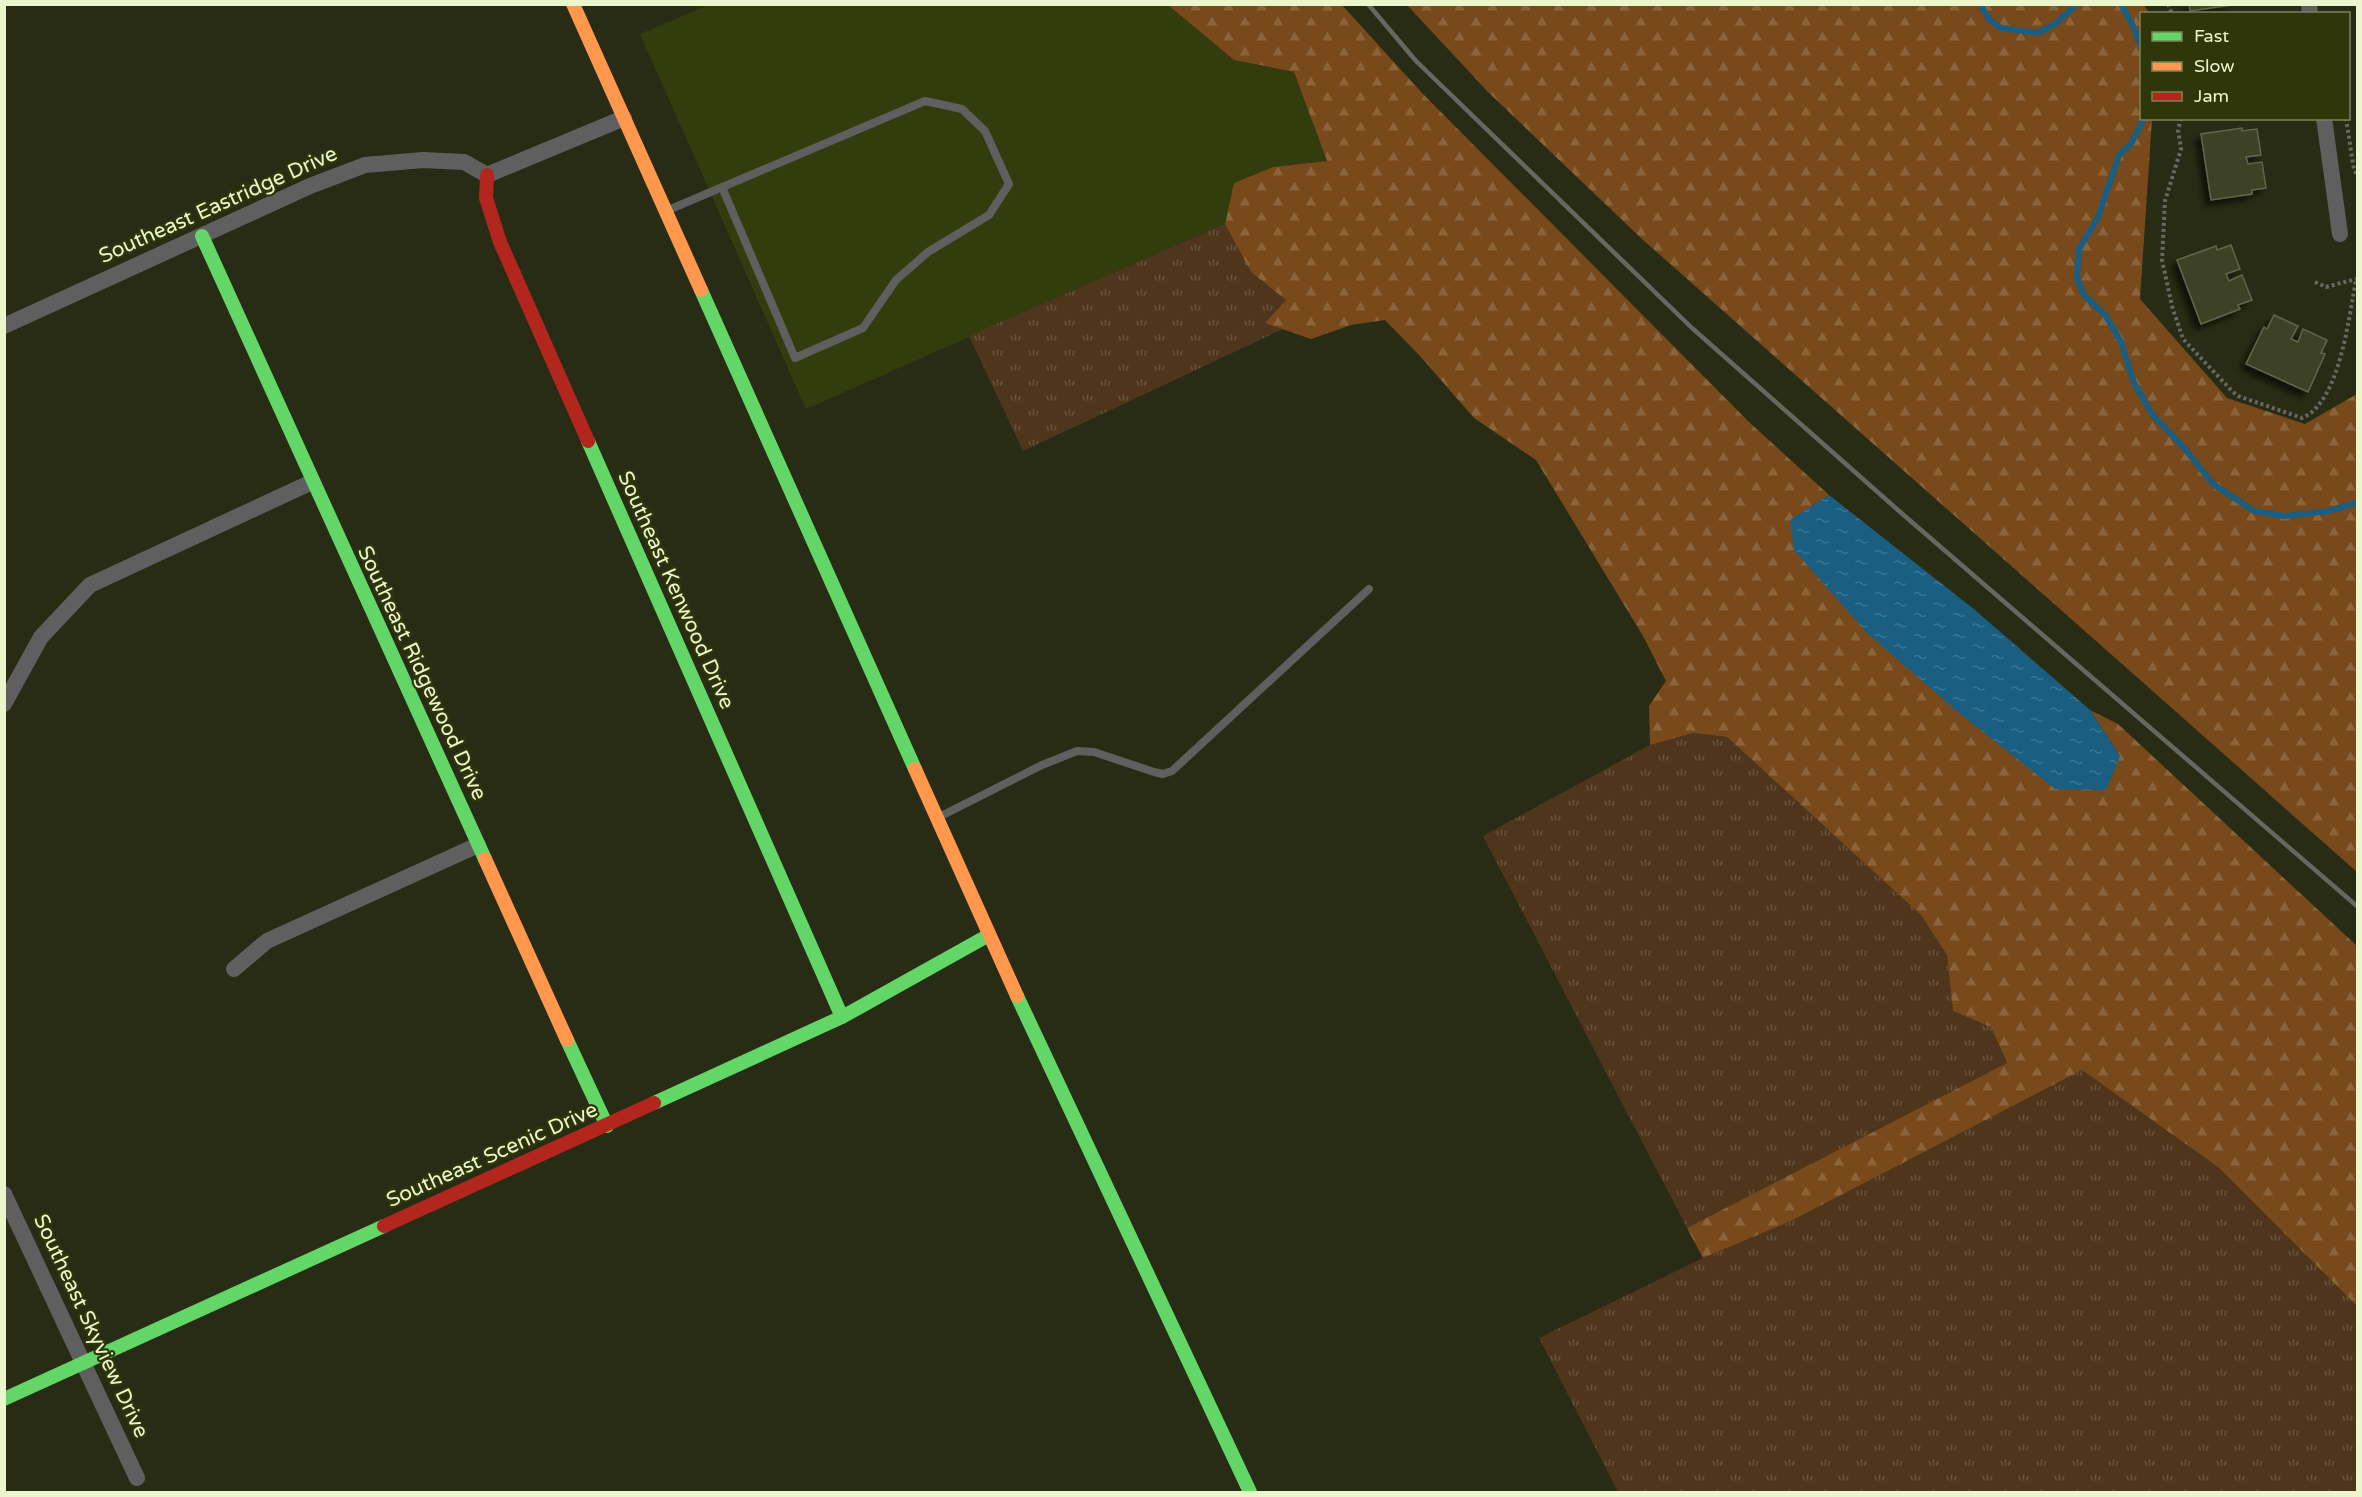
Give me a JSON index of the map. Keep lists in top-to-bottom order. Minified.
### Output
{"streets":{"street":["Southeast Eastridge Drive","Southeast Kenwood Drive","Southeast Ridgewood Drive","Southeast Scenic Drive","Southeast Skyview Drive"]},"crossings":[["Southeast Eastridge Drive","Southeast Kenwood Drive"],["Southeast Eastridge Drive","Southeast Ridgewood Drive"],["Southeast Kenwood Drive","Southeast Scenic Drive"],["Southeast Ridgewood Drive","Southeast Scenic Drive"],["Southeast Scenic Drive","Southeast Skyview Drive"]],"legend":["Fast","Slow","Jam"]}
